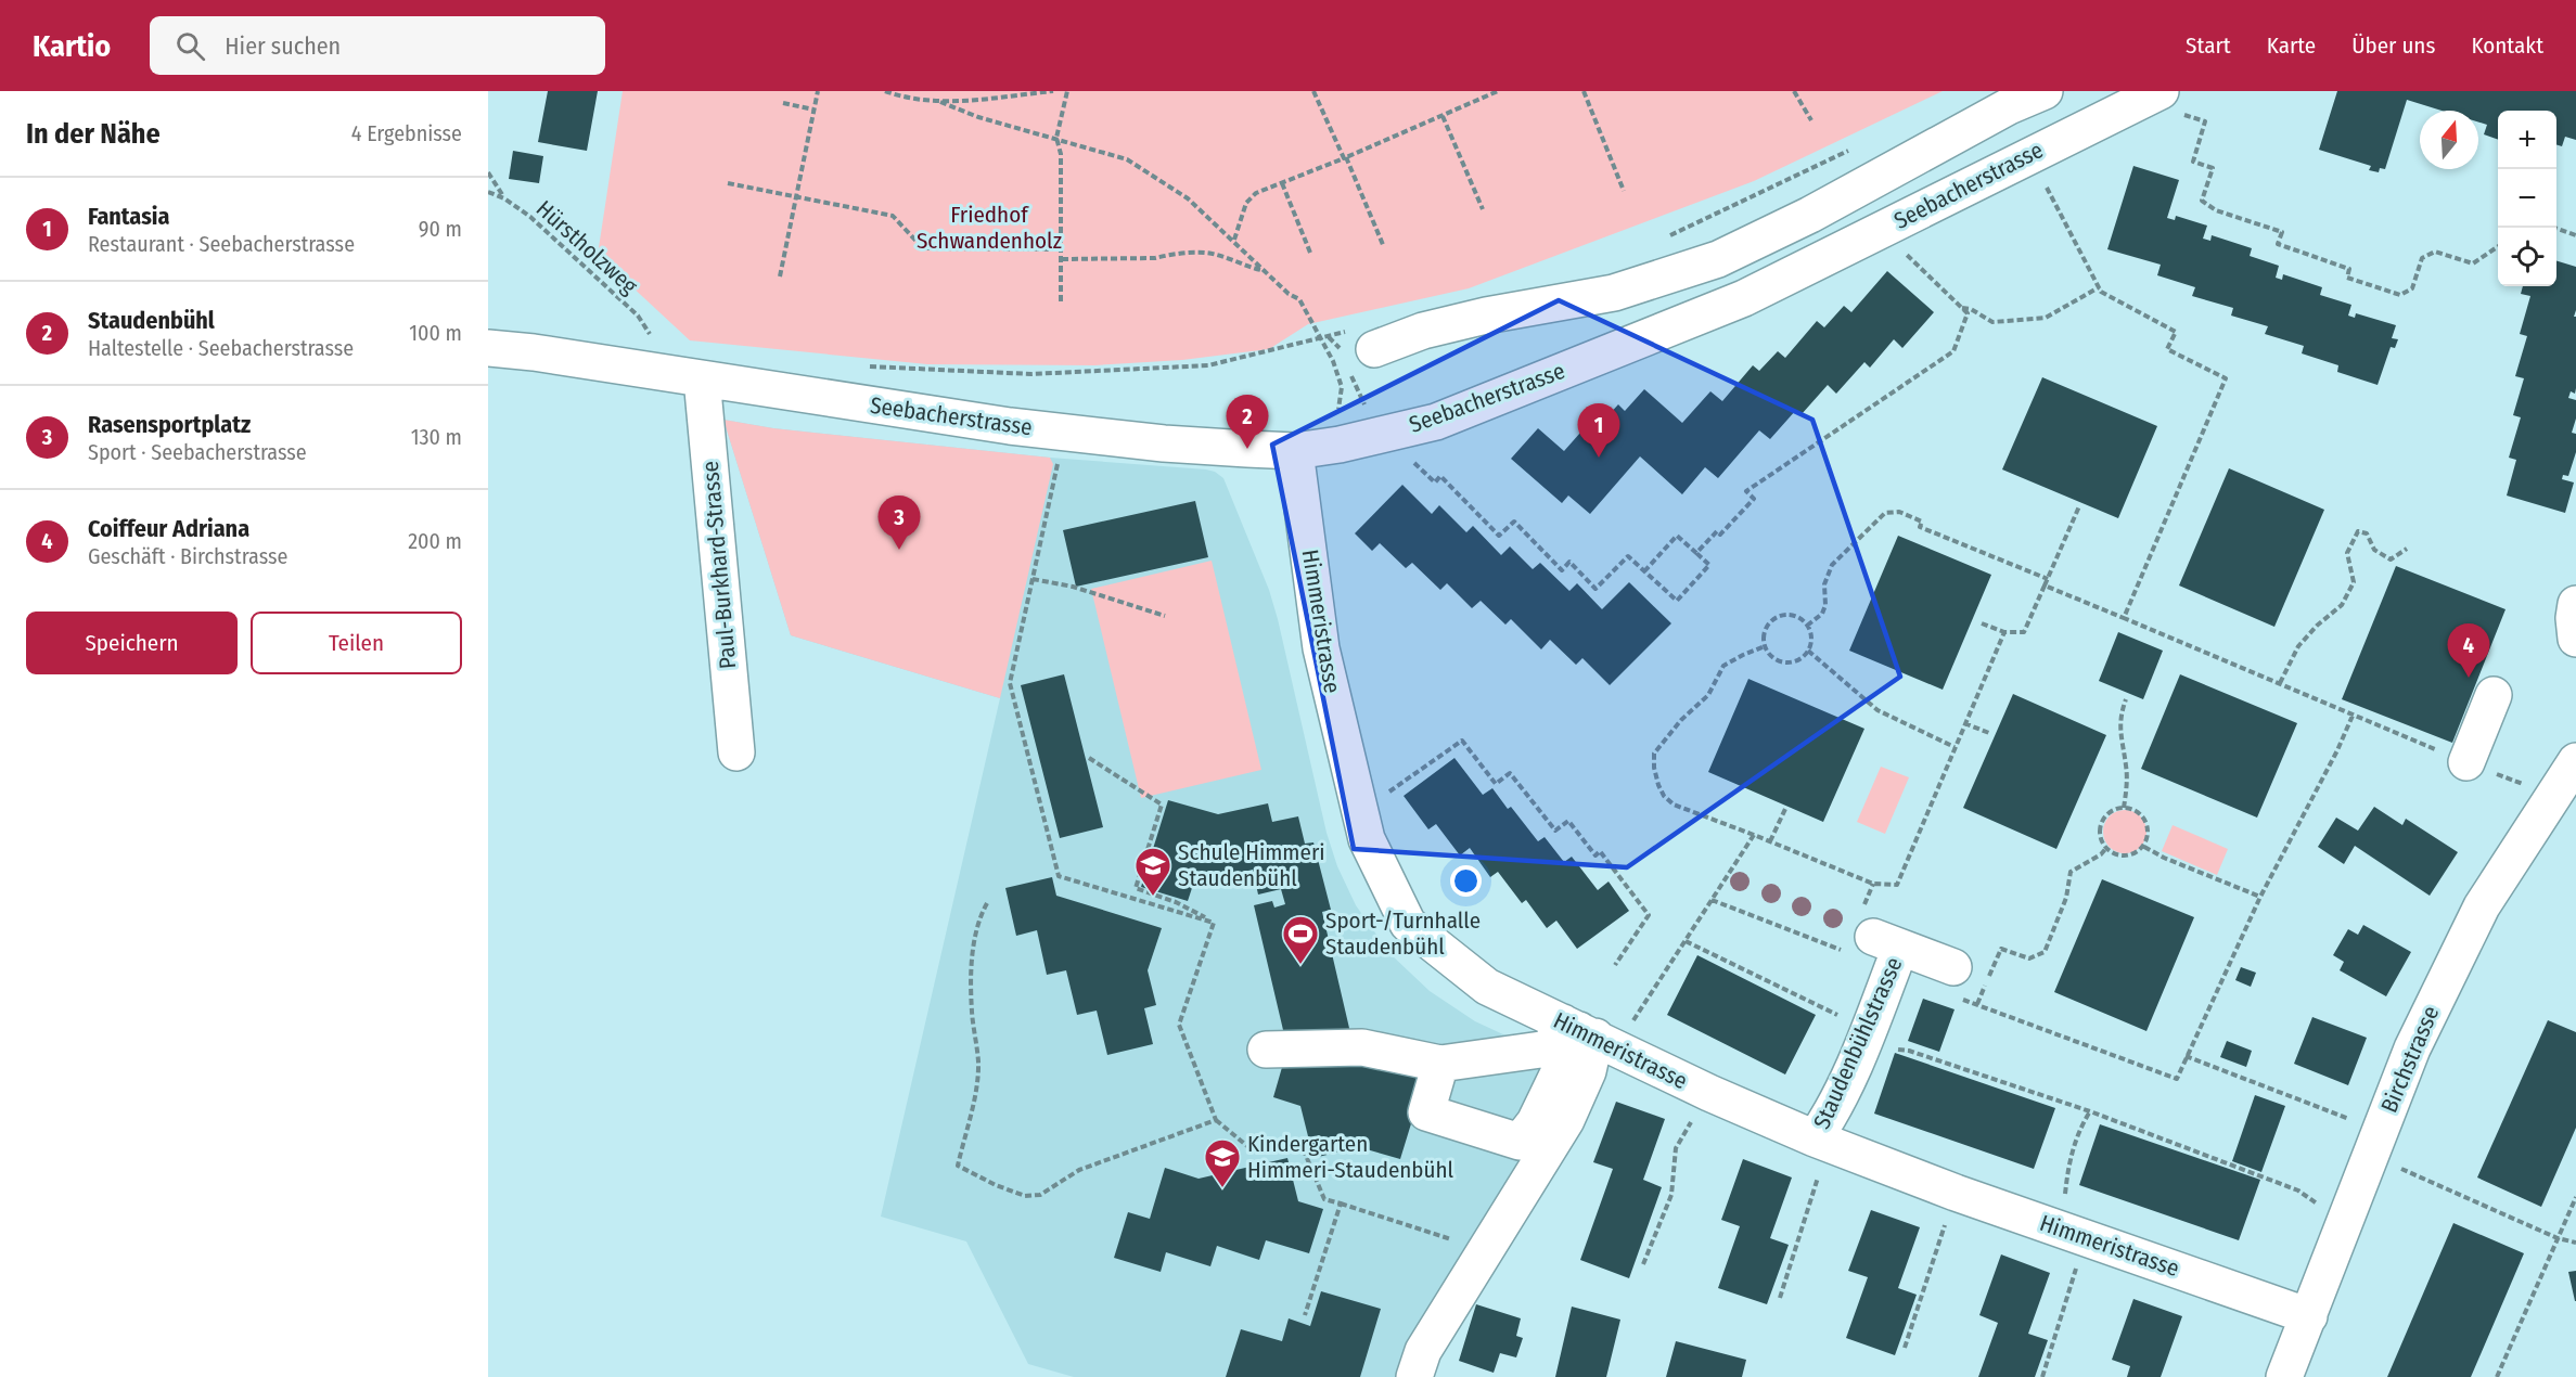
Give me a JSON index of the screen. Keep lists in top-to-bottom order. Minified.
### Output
{"streets":{"street":["Seebacherstrasse","Paul-Burkhard-Strasse","Himmeristrasse","Staudenbühlstrasse","Birchstrasse"],"path":["Hürstholzweg"]},"crossings":[["Seebacherstrasse","Paul-Burkhard-Strasse"],["Seebacherstrasse","Himmeristrasse"],["Himmeristrasse","Staudenbühlstrasse"],["Himmeristrasse","Birchstrasse"]],"parks":["Friedhof Schwandenholz"],"places":{"school or university":["Schule Himmeri Staudenbühl","Kindergarten Himmeri-Staudenbühl"],"sports":["Sport-/Turnhalle Staudenbühl"]},"north":"top","page":{"header":"Kartio","search":"Hier suchen","nav":["Start","Karte","Über uns","Kontakt"],"heading":["In der Nähe","4 Ergebnisse"],"map_buttons":["+","−"],"list":[{"mark":"1","name":"Fantasia","note":"Restaurant · Seebacherstrasse","value":"90 m"},{"mark":"2","name":"Staudenbühl","note":"Haltestelle · Seebacherstrasse","value":"100 m"},{"mark":"3","name":"Rasensportplatz","note":"Sport · Seebacherstrasse","value":"130 m"},{"mark":"4","name":"Coiffeur Adriana","note":"Geschäft · Birchstrasse","value":"200 m"}],"pins":["2","1","3","4"],"buttons":["Speichern","Teilen"]}}
